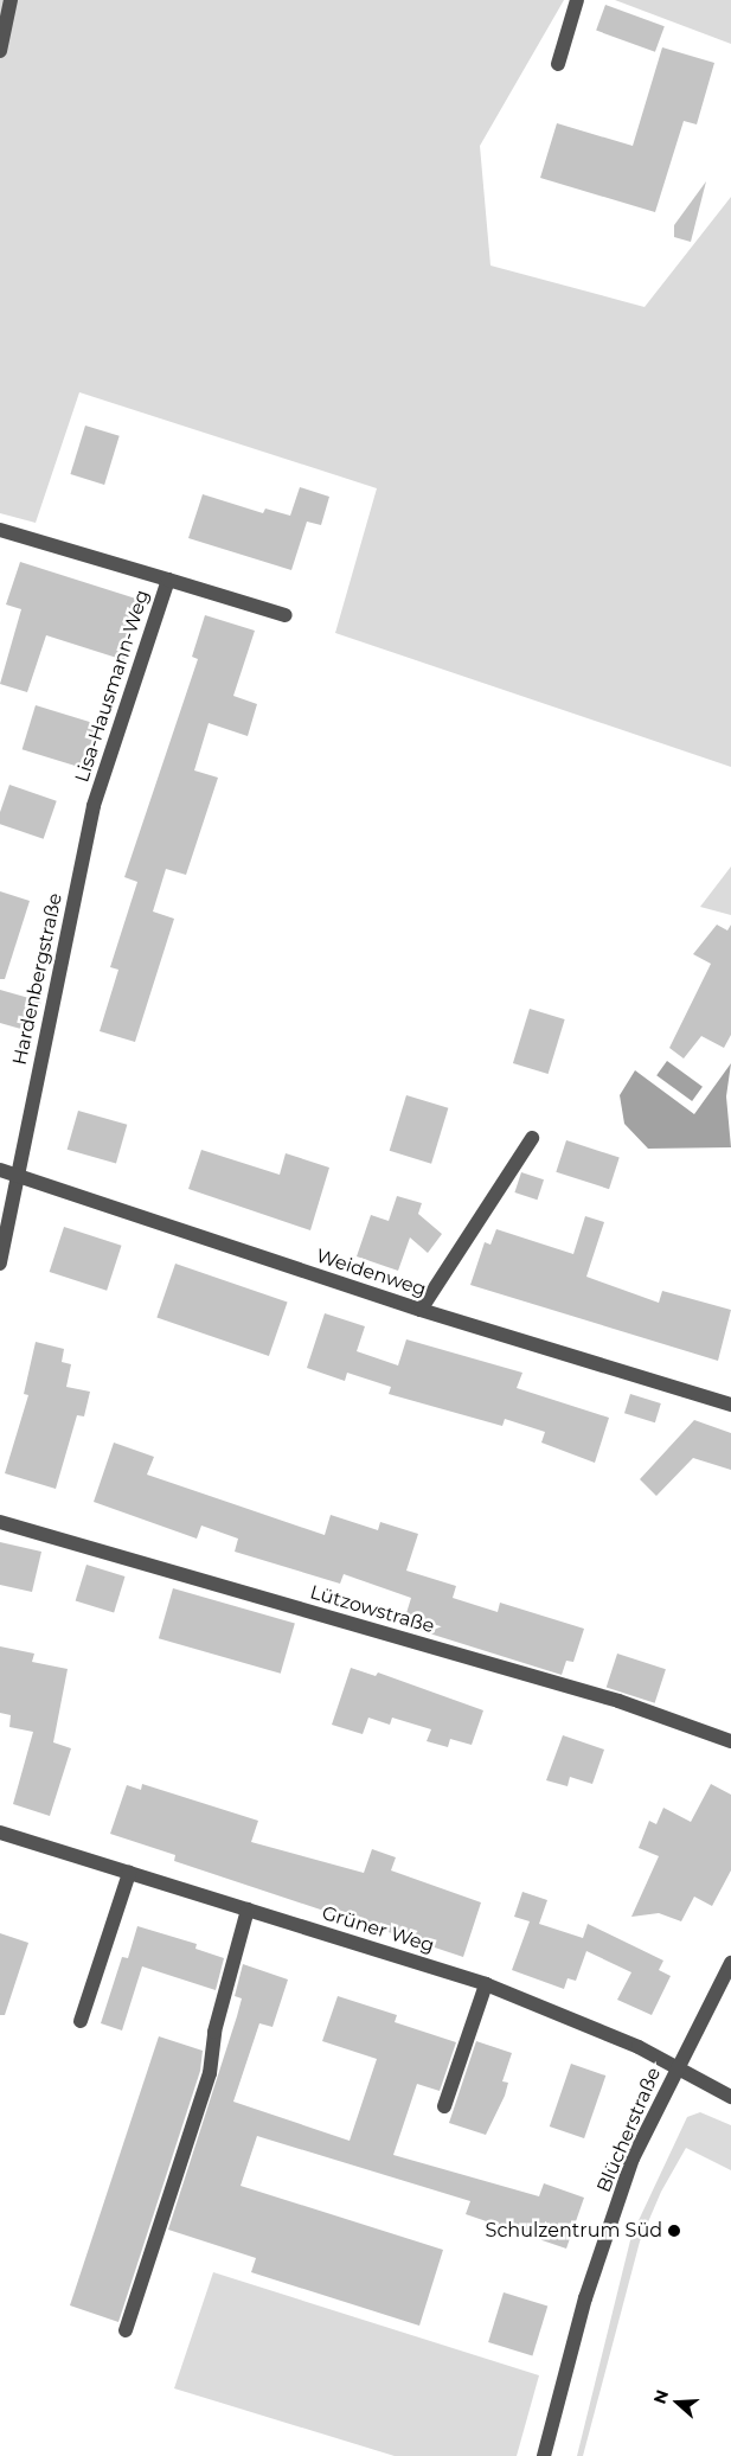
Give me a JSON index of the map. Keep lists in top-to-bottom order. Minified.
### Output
{"streets":{"street":["Lisa-Hausmann-Weg","Hardenbergstraße","Weidenweg","Lützowstraße","Grüner Weg","Blücherstraße"]},"crossings":[["Lisa-Hausmann-Weg","Hardenbergstraße"],["Hardenbergstraße","Weidenweg"],["Grüner Weg","Blücherstraße"]],"places":["Schulzentrum Süd"],"north":"left"}
